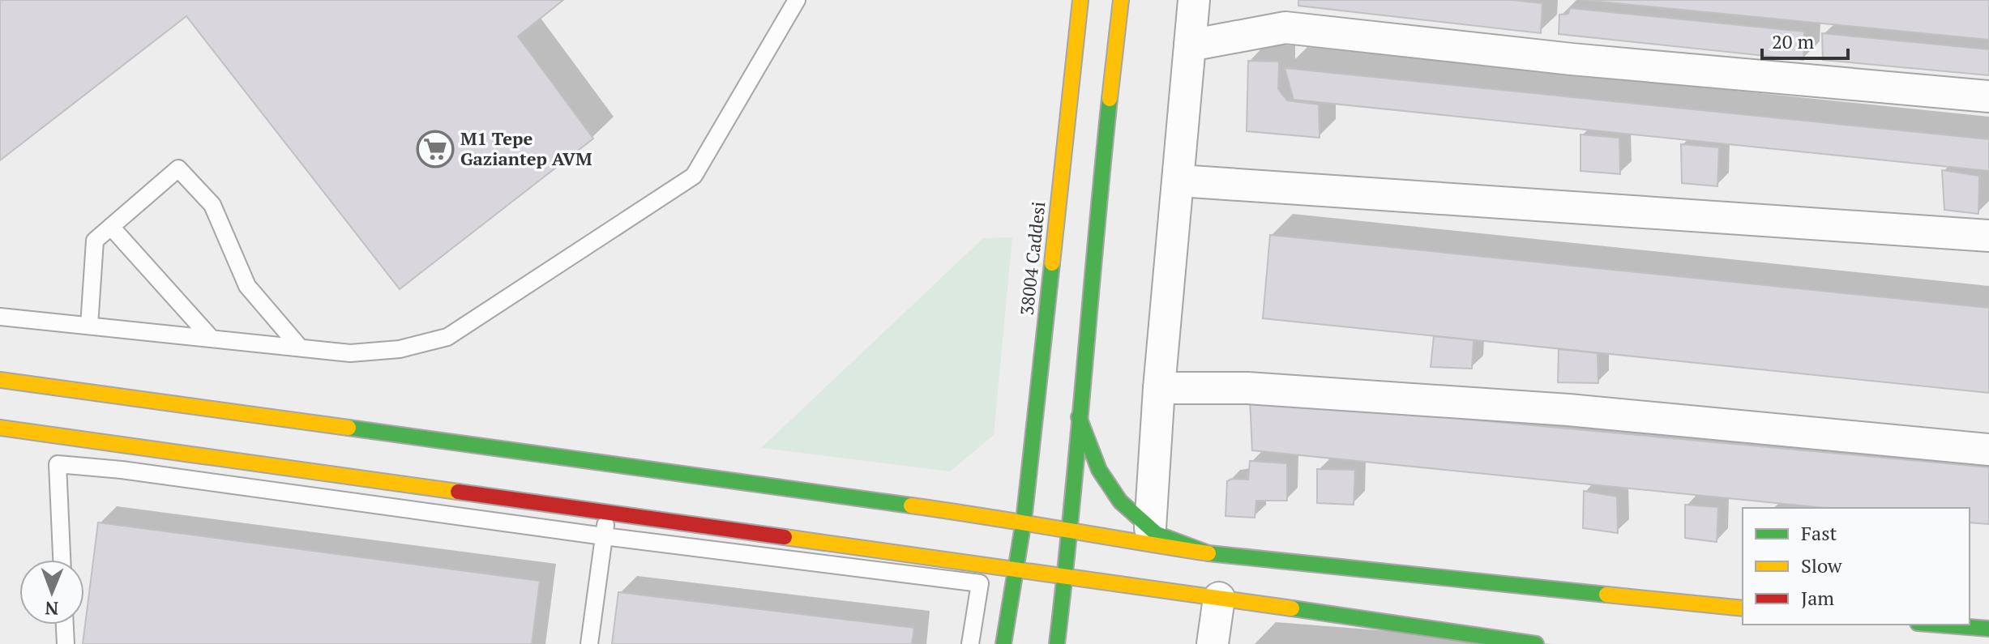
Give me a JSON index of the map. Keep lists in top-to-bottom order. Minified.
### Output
{"streets":{"street":["38004 Caddesi"]},"places":{"supermarket":["M1 Tepe Gaziantep AVM"]},"legend":["Fast","Slow","Jam"],"scale_bar":"20 m","north":"bottom"}
